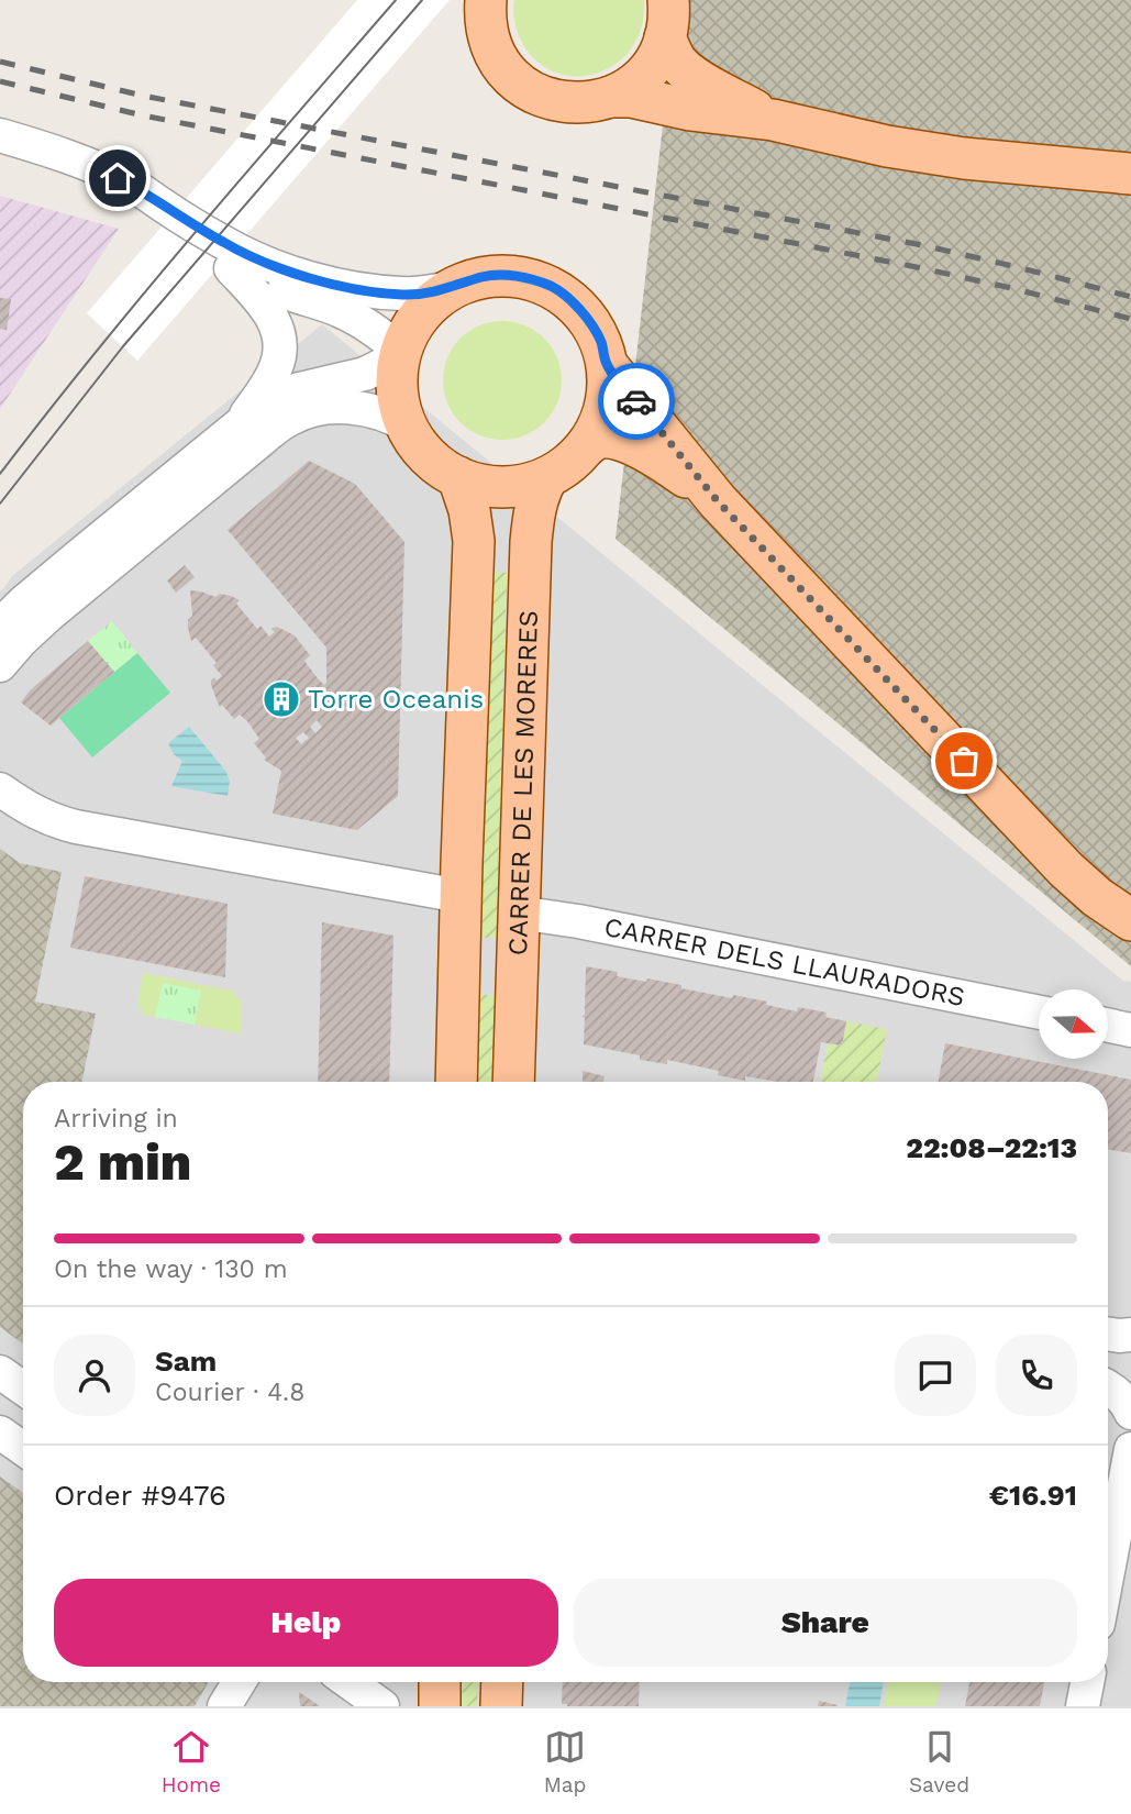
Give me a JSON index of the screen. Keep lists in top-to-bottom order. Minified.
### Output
{"streets":{"main road":["CARRER DE LES MORERES"],"street":["CARRER DELS LLAURADORS"]},"crossings":[["CARRER DE LES MORERES","CARRER DELS LLAURADORS"]],"places":{"building":["Torre Oceanis"]},"north":"right","page":{"heading":["2 min","Arriving in","22:08–22:13"],"panel":["Sam","Courier · 4.8","Order #9476","€16.91"],"bar":"On the way · 130 m","buttons":["Help","Share"],"tabs":["Home","Map","Saved"]}}
